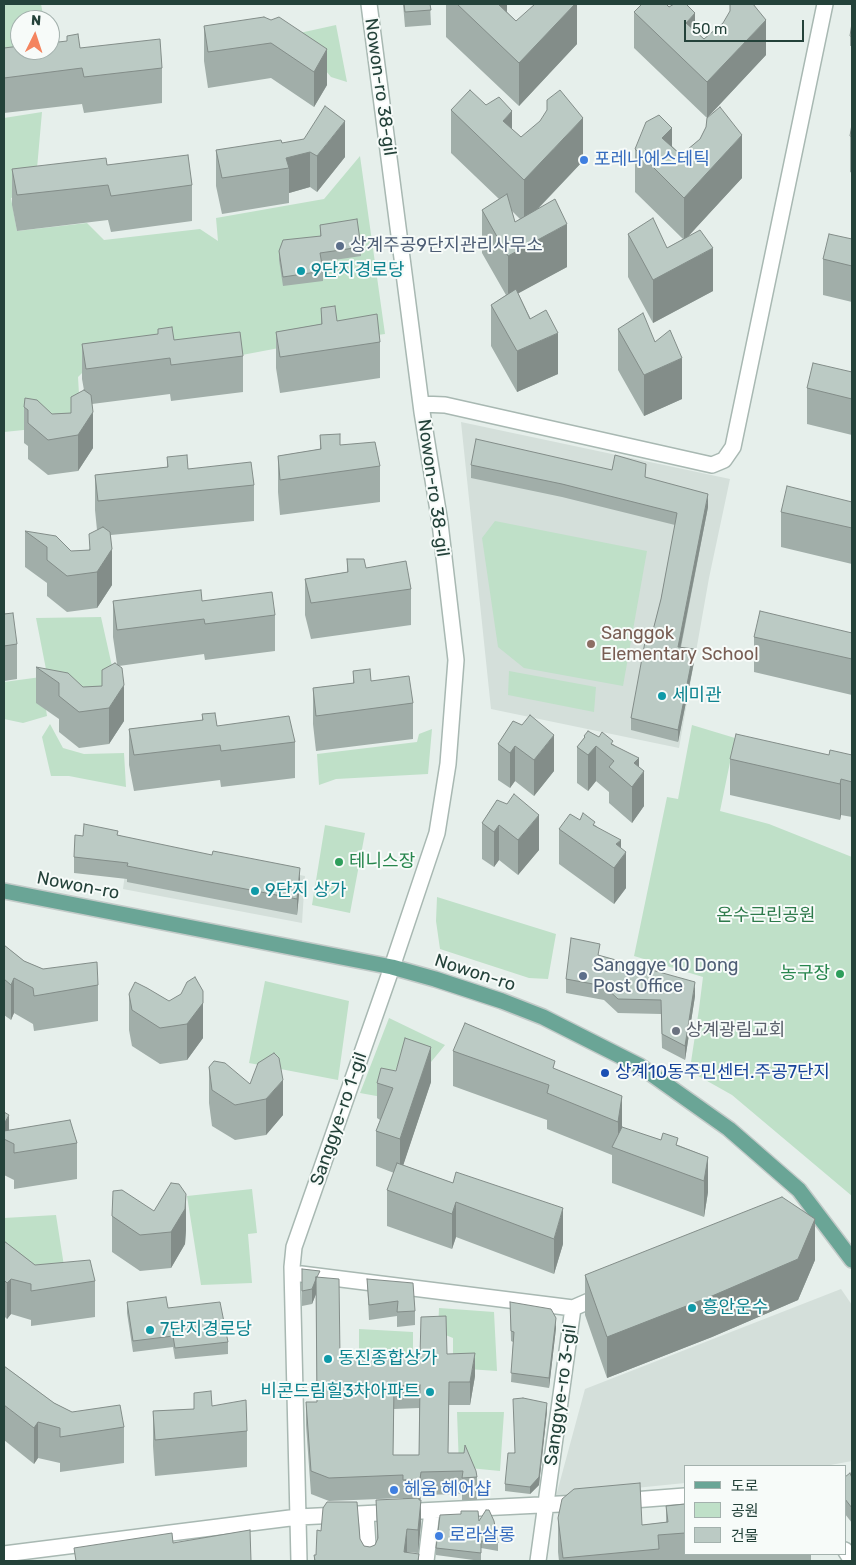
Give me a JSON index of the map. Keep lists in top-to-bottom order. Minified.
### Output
{"streets":{"main road":["Nowon-ro"],"street":["Nowon-ro 38-gil","Sanggye-ro 1-gil","Sanggye-ro 3-gil"]},"crossings":[["Nowon-ro 38-gil","Nowon-ro"],["Nowon-ro 38-gil","Sanggye-ro 1-gil"],["Nowon-ro","Sanggye-ro 1-gil"]],"parks":["온수근린공원"],"places":["포레나에스테틱","상계주공9단지관리사무소","9단지경로당","Sanggok Elementary School","세미관","테니스장","9단지 상가","농구장","Sanggye 10 Dong Post Office","상계광림교회","상계10동주민센터.주공7단지","흥안운수","7단지경로당","동진종합상가","비콘드림힐3차아파트","헤움 헤어샵","로라살롱"],"legend":["도로","공원","건물"],"scale_bar":"50 m","north":"top"}
